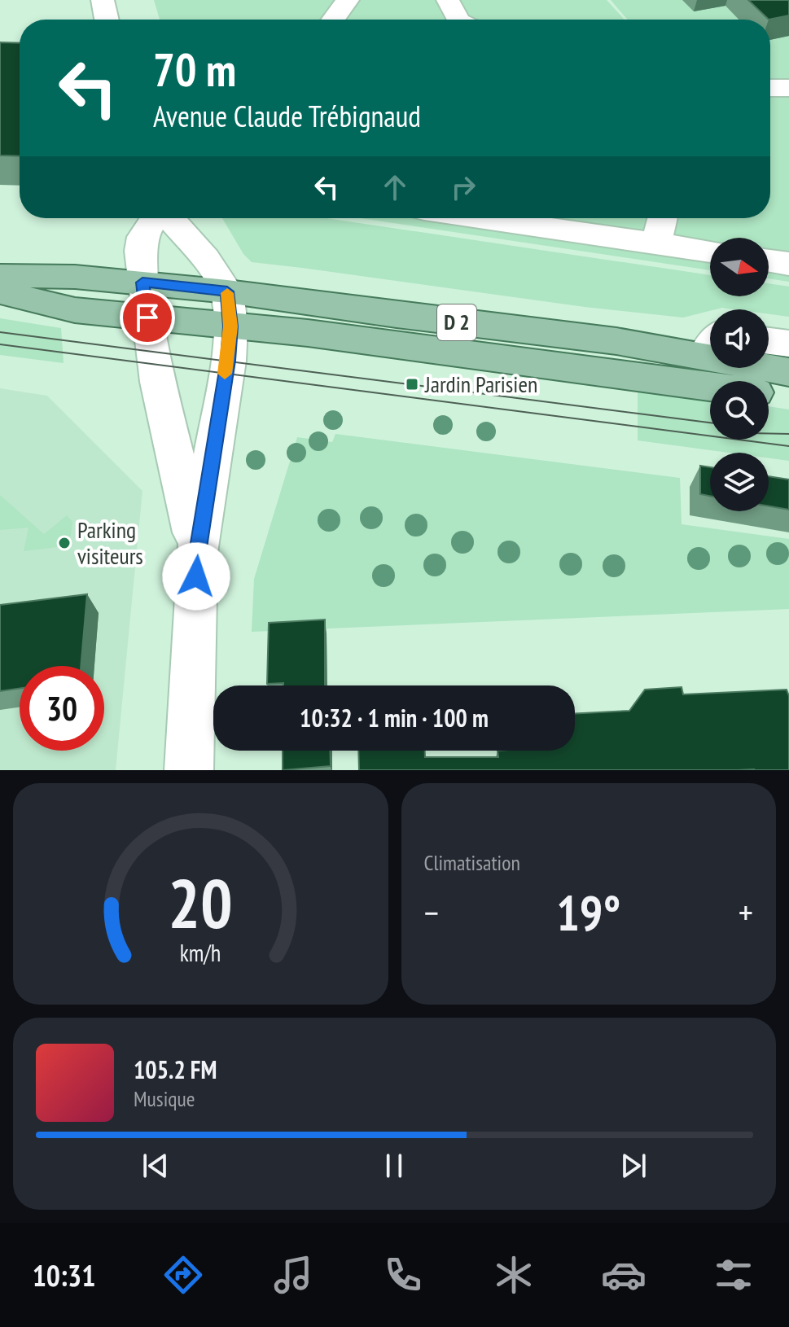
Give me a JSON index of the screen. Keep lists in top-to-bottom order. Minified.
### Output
{"streets":{"main road":["D 2"]},"places":{"transit":["Jardin Parisien"],"other":["Parking visiteurs"]},"north":"right","page":{"turn":["70 m","Avenue Claude Trébignaud"],"limit":"30","trip":"10:32 · 1 min · 100 m","tile":"Climatisation","heat":["−","19°","+"],"song":["105.2 FM","Musique"],"tabs":"10:31","gauge":["20","km/h"]}}
